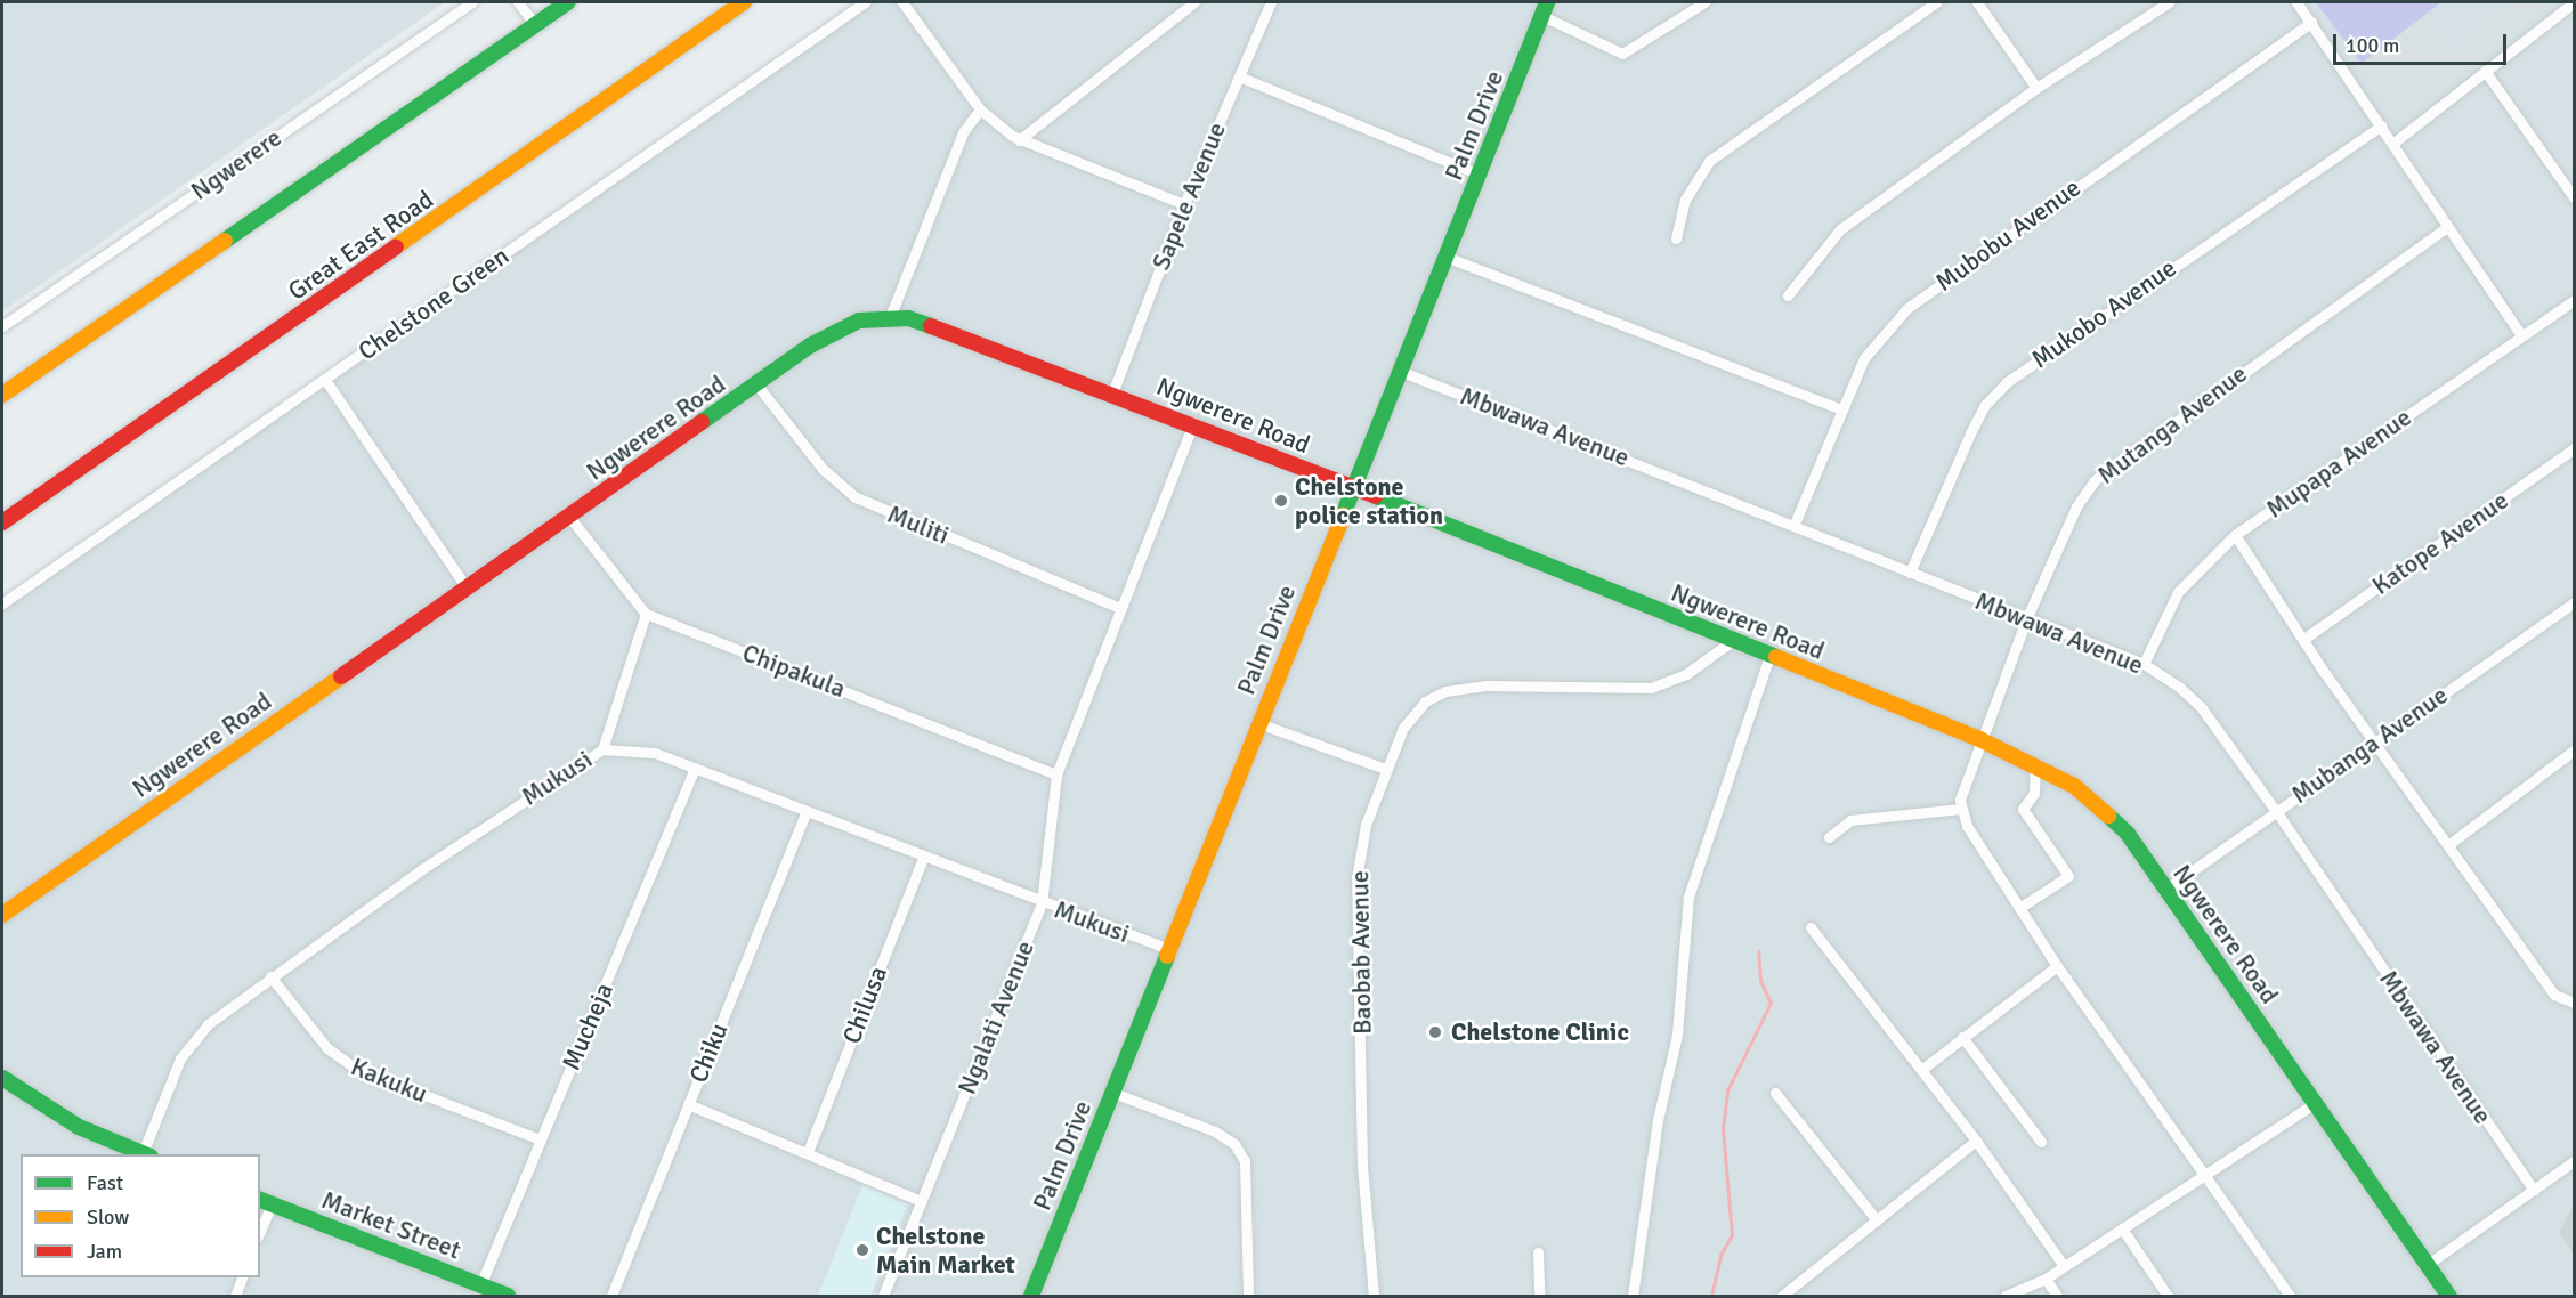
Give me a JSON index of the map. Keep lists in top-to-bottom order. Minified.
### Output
{"streets":{"street":["Palm Drive","Ngwerere","Sapele Avenue","Mubobu Avenue","Great East Road","Chelstone Green","Mukobo Avenue","Ngwerere Road","Mutanga Avenue","Mbwawa Avenue","Mupapa Avenue","Muliti","Katope Avenue","Chipakula","Mubanga Avenue","Mukusi","Baobab Avenue","Chilusa","Ngalati Avenue","Mucheja","Chiku","Kakuku","Market Street"]},"crossings":[["Palm Drive","Ngwerere Road"],["Palm Drive","Mbwawa Avenue"],["Palm Drive","Mukusi"],["Sapele Avenue","Ngwerere Road"],["Mubobu Avenue","Mbwawa Avenue"],["Mukobo Avenue","Mbwawa Avenue"],["Ngwerere Road","Mutanga Avenue"],["Ngwerere Road","Muliti"],["Ngwerere Road","Mubanga Avenue"],["Ngwerere Road","Baobab Avenue"],["Ngwerere Road","Ngalati Avenue"],["Mutanga Avenue","Mbwawa Avenue"],["Mbwawa Avenue","Mupapa Avenue"],["Mbwawa Avenue","Mubanga Avenue"],["Muliti","Ngalati Avenue"],["Chipakula","Ngalati Avenue"],["Mukusi","Chilusa"],["Mukusi","Ngalati Avenue"],["Mukusi","Mucheja"],["Mukusi","Chiku"],["Mukusi","Kakuku"],["Mucheja","Kakuku"],["Mucheja","Market Street"]],"places":["Chelstone police station","Chelstone Clinic","Chelstone Main Market"],"legend":["Fast","Slow","Jam"],"scale_bar":"100 m"}
